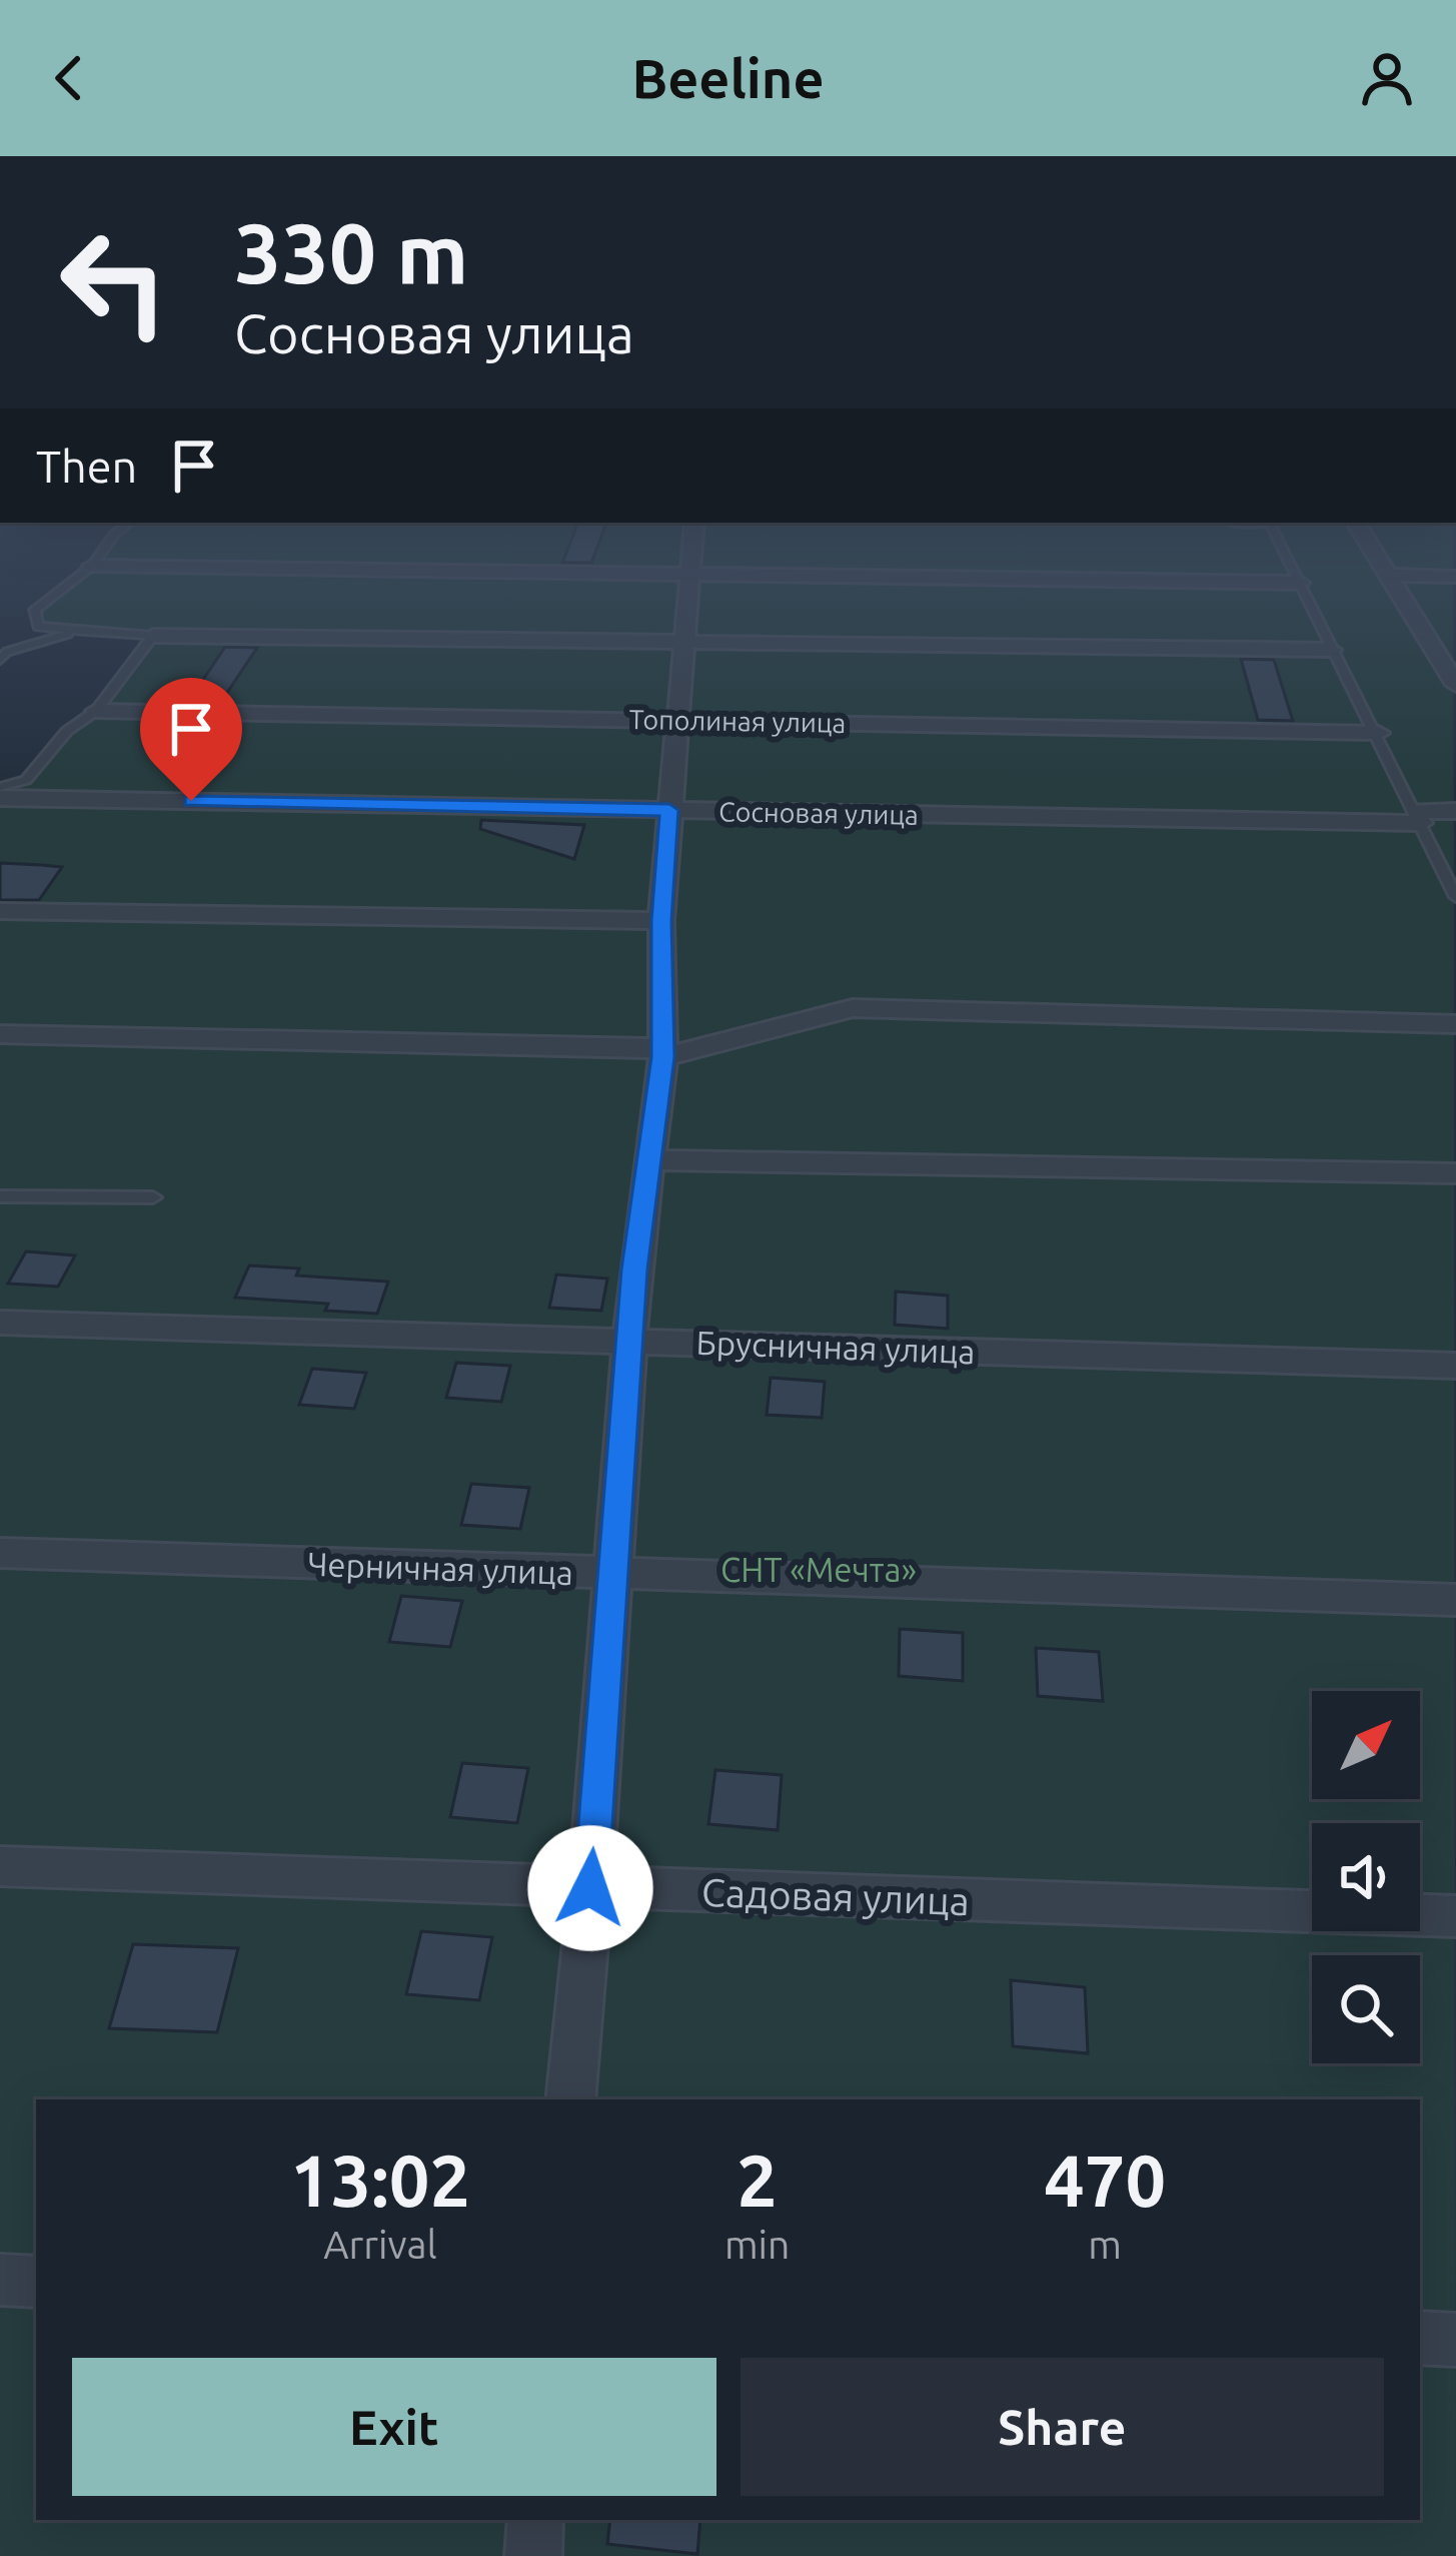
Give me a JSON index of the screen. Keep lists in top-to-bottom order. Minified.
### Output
{"streets":{"street":["Тополиная улица","Сосновая улица","Брусничная улица","Черничная улица","Садовая улица"]},"parks":["СНТ «Мечта»"],"north":"top right","page":{"header":"Beeline","turn":["330 m","Сосновая улица"],"then":"Then","eta":["13:02","Arrival","2","min","470","m"],"buttons":["Exit","Share"]}}
